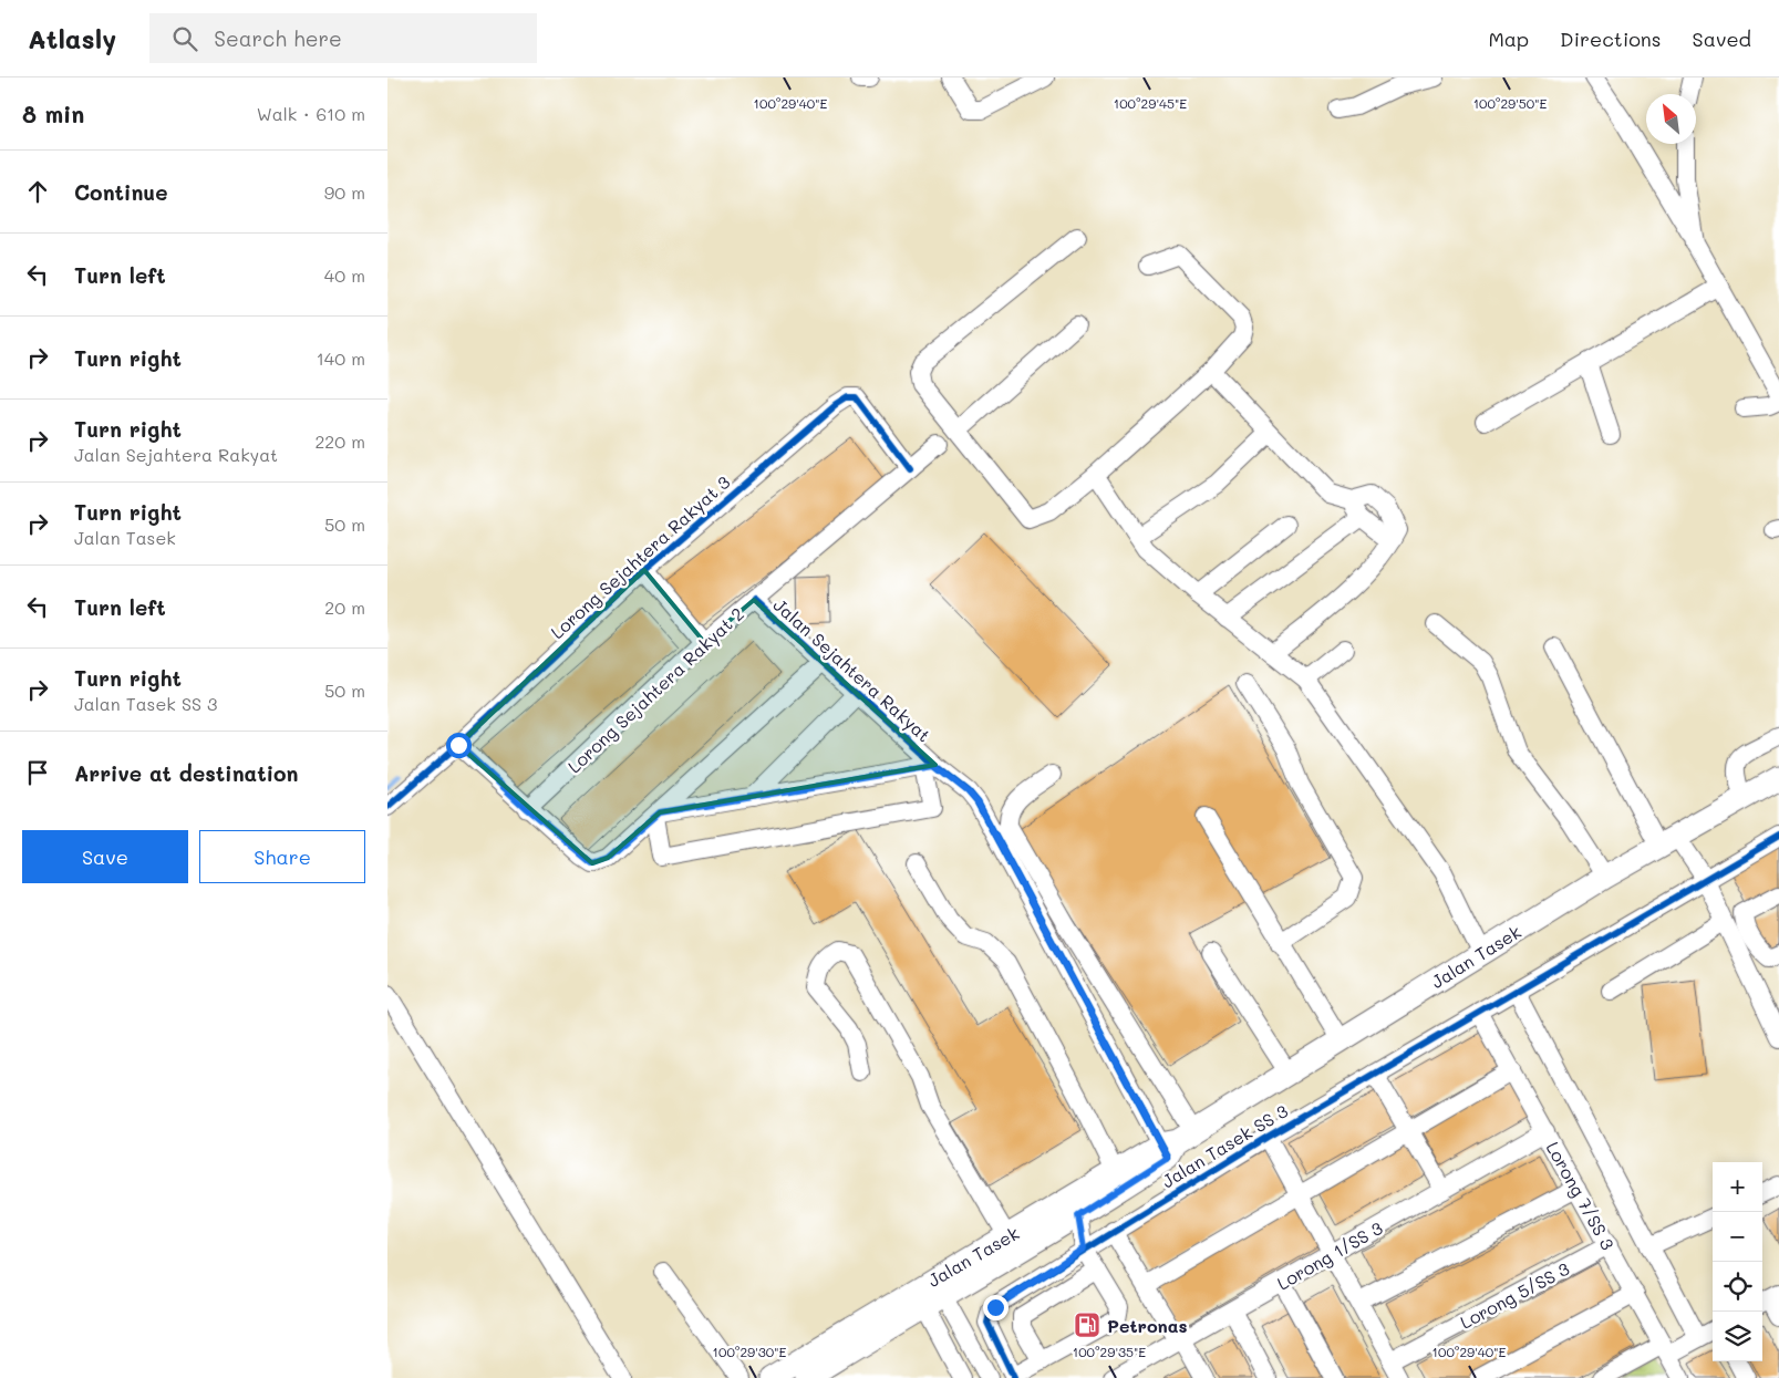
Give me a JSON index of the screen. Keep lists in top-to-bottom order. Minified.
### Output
{"streets":{"main road":["Jalan Tasek"],"street":["Lorong Sejahtera Rakyat 3","Jalan Sejahtera Rakyat","Lorong Sejahtera Rakyat 2","Jalan Tasek SS 3","Lorong 7/SS 3","Lorong 1/SS 3","Lorong 5/SS 3"]},"crossings":[["Lorong Sejahtera Rakyat 3","Lorong Sejahtera Rakyat 2"],["Jalan Sejahtera Rakyat","Lorong Sejahtera Rakyat 2"],["Jalan Sejahtera Rakyat","Jalan Tasek"],["Jalan Tasek SS 3","Lorong 7/SS 3"],["Lorong 7/SS 3","Lorong 1/SS 3"],["Lorong 7/SS 3","Lorong 5/SS 3"]],"places":{"fuel station":["Petronas"]},"north":"top left","page":{"header":"Atlasly","search":"Search here","nav":["Map","Directions","Saved"],"heading":["8 min","Walk · 610 m"],"list":[["Continue","90 m"],["Turn left","40 m"],["Turn right","140 m"],["Turn right","Jalan Sejahtera Rakyat","220 m"],["Turn right","Jalan Tasek","50 m"],["Turn left","20 m"],["Turn right","Jalan Tasek SS 3","50 m"],"Arrive at destination"],"buttons":["Save","Share"],"map_buttons":["+","−"]},"coordinates":["100°29'40\"E","100°29'45\"E","100°29'50\"E","100°29'30\"E","100°29'35\"E"]}
